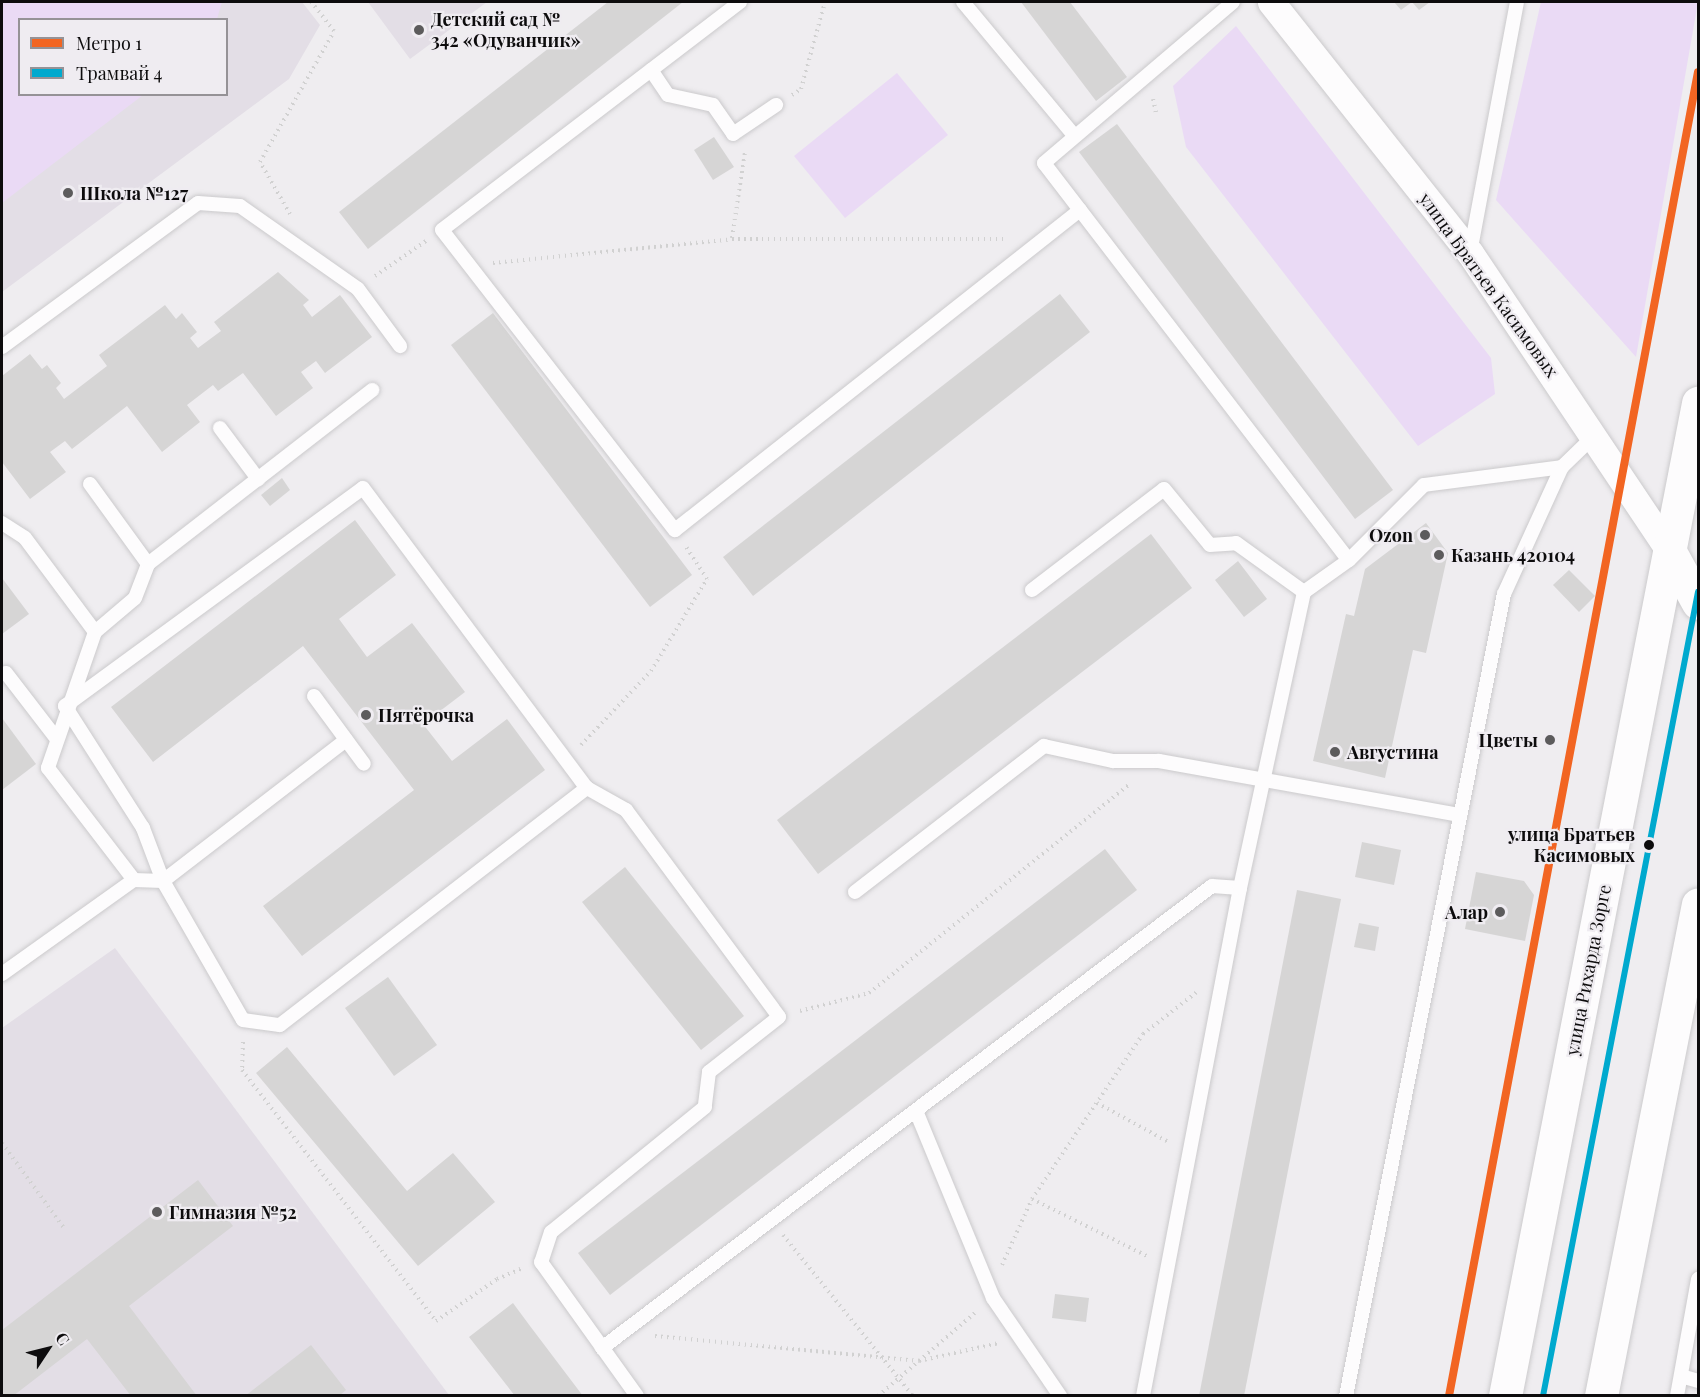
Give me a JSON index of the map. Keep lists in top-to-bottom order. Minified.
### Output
{"streets":{"main road":["улица Рихарда Зорге"],"street":["улица Братьев Касимовых"]},"crossings":[["улица Братьев Касимовых","улица Рихарда Зорге"]],"places":["Детский сад № 342 «Одуванчик»","Школа №127","Ozon","Казань 420104","Пятёрочка","Цветы","Августина","улица Братьев Касимовых","Алар","Гимназия №52"],"lines":["metro line 1","tram line 4"],"legend":["Метро 1","Трамвай 4"],"north":"top right"}
